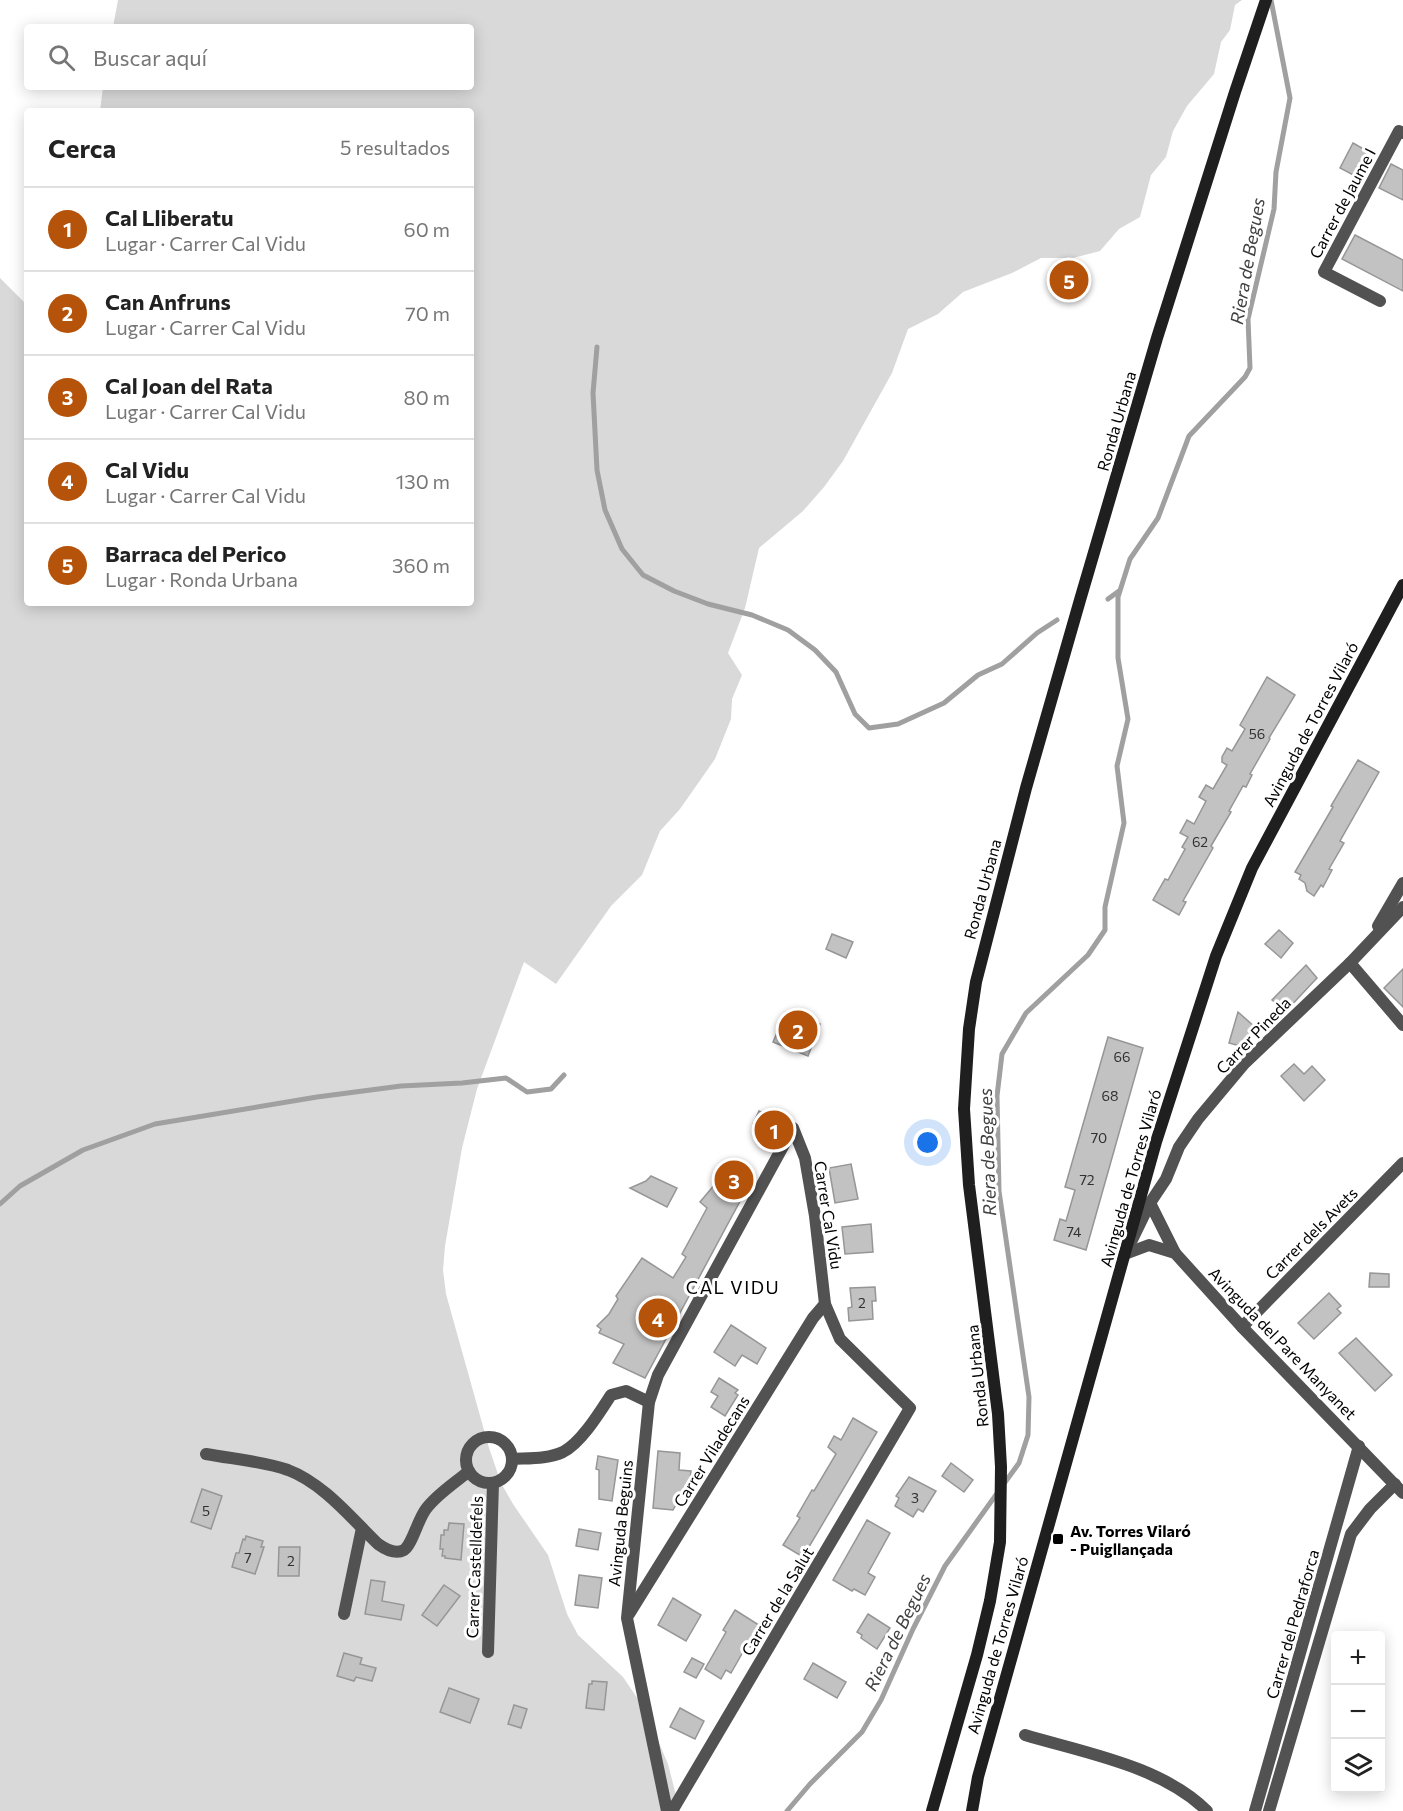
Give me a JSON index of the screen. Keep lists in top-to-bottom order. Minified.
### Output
{"streets":{"main road":["Ronda Urbana","Avinguda de Torres Vilaró"],"street":["Carrer de Jaume I","Carrer Pineda","Carrer Cal Vidu","Carrer dels Avets","Avinguda del Pare Manyanet","Carrer Viladecans","Avinguda Beguins","Carrer Castelldefels","Carrer de la Salut","Carrer del Pedraforca"]},"crossings":[["Avinguda de Torres Vilaró","Carrer Pineda"],["Carrer Cal Vidu","Carrer Viladecans"],["Carrer Cal Vidu","Avinguda Beguins"],["Carrer Cal Vidu","Carrer de la Salut"],["Carrer dels Avets","Avinguda del Pare Manyanet"],["Avinguda del Pare Manyanet","Carrer del Pedraforca"],["Carrer Viladecans","Avinguda Beguins"],["Avinguda Beguins","Carrer de la Salut"]],"districts":["CAL VIDU"],"water":["Riera de Begues"],"places":{"transit":["Av. Torres Vilaró - Puigllançada"]},"house_numbers":["56","62","66","68","70","72","74","2","3","5","7","2"],"page":{"search":"Buscar aquí","heading":["Cerca","5 resultados"],"list":[{"mark":"1","name":"Cal Lliberatu","note":"Lugar · Carrer Cal Vidu","value":"60 m"},{"mark":"2","name":"Can Anfruns","note":"Lugar · Carrer Cal Vidu","value":"70 m"},{"mark":"3","name":"Cal Joan del Rata","note":"Lugar · Carrer Cal Vidu","value":"80 m"},{"mark":"4","name":"Cal Vidu","note":"Lugar · Carrer Cal Vidu","value":"130 m"},{"mark":"5","name":"Barraca del Perico","note":"Lugar · Ronda Urbana","value":"360 m"}],"pins":["5","2","1","3","4"],"map_buttons":["+","−"]}}
